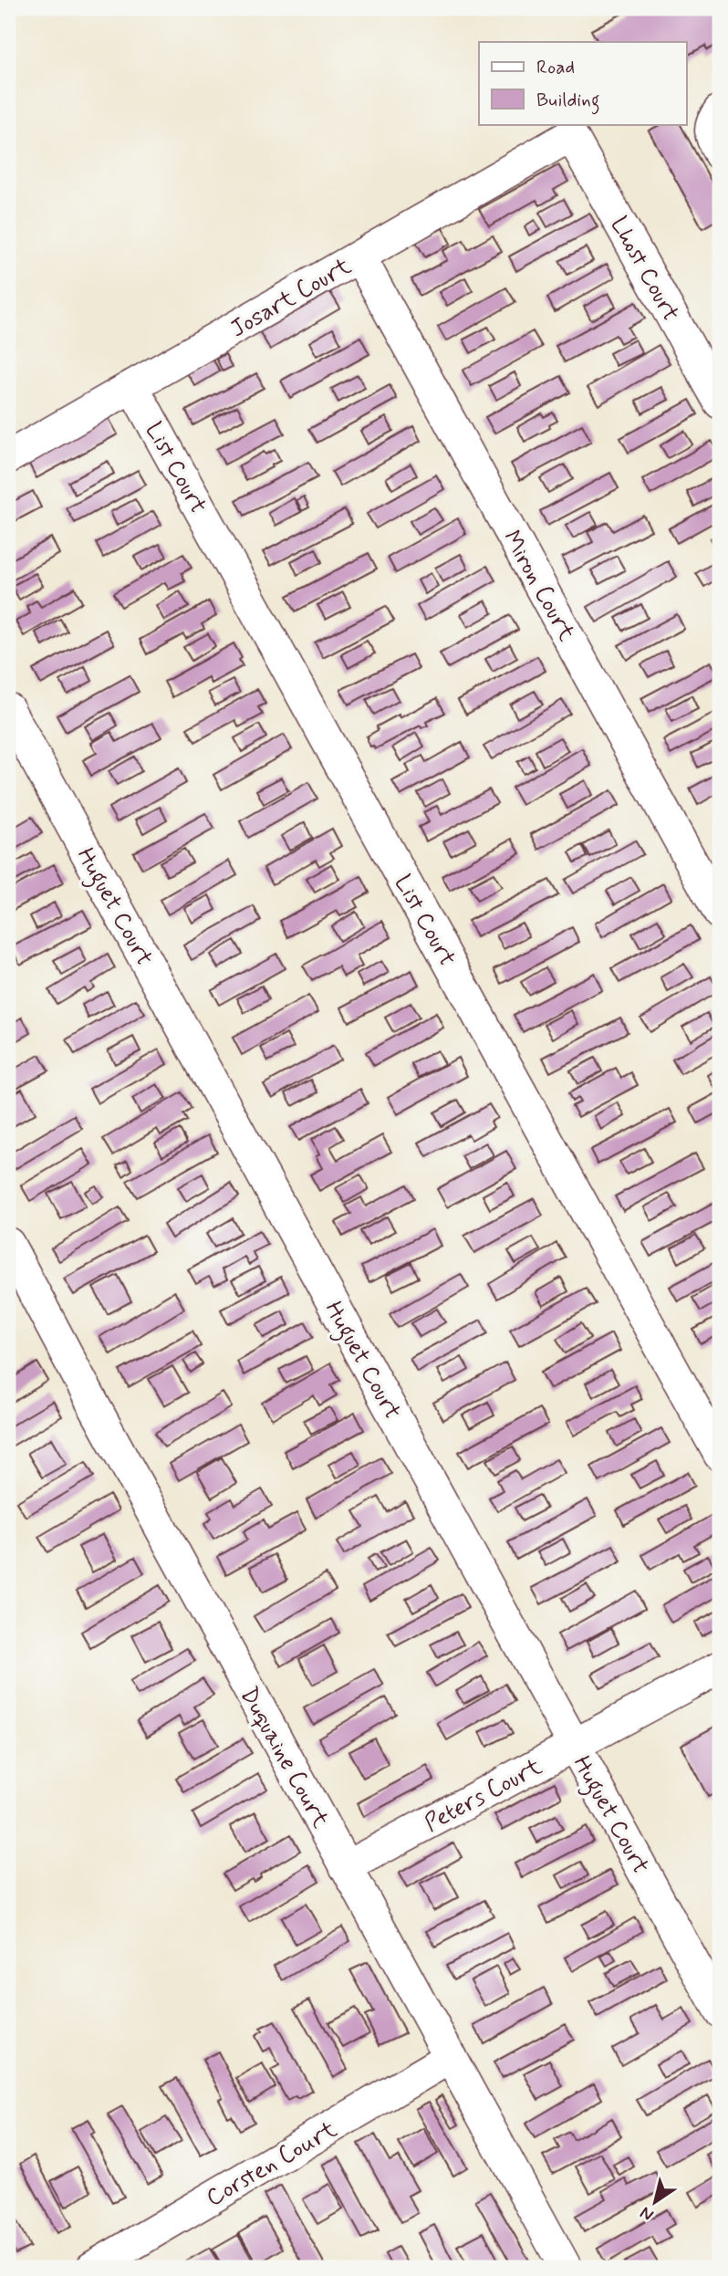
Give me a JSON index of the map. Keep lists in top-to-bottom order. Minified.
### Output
{"streets":{"street":["Lhost Court","Josart Court","List Court","Miron Court","Huguet Court","Duquaine Court","Peters Court","Corsten Court"]},"crossings":[["Lhost Court","Josart Court"],["Josart Court","List Court"],["Josart Court","Miron Court"],["Huguet Court","Peters Court"],["Duquaine Court","Peters Court"],["Duquaine Court","Corsten Court"]],"legend":["Road","Building"],"north":"bottom left"}
